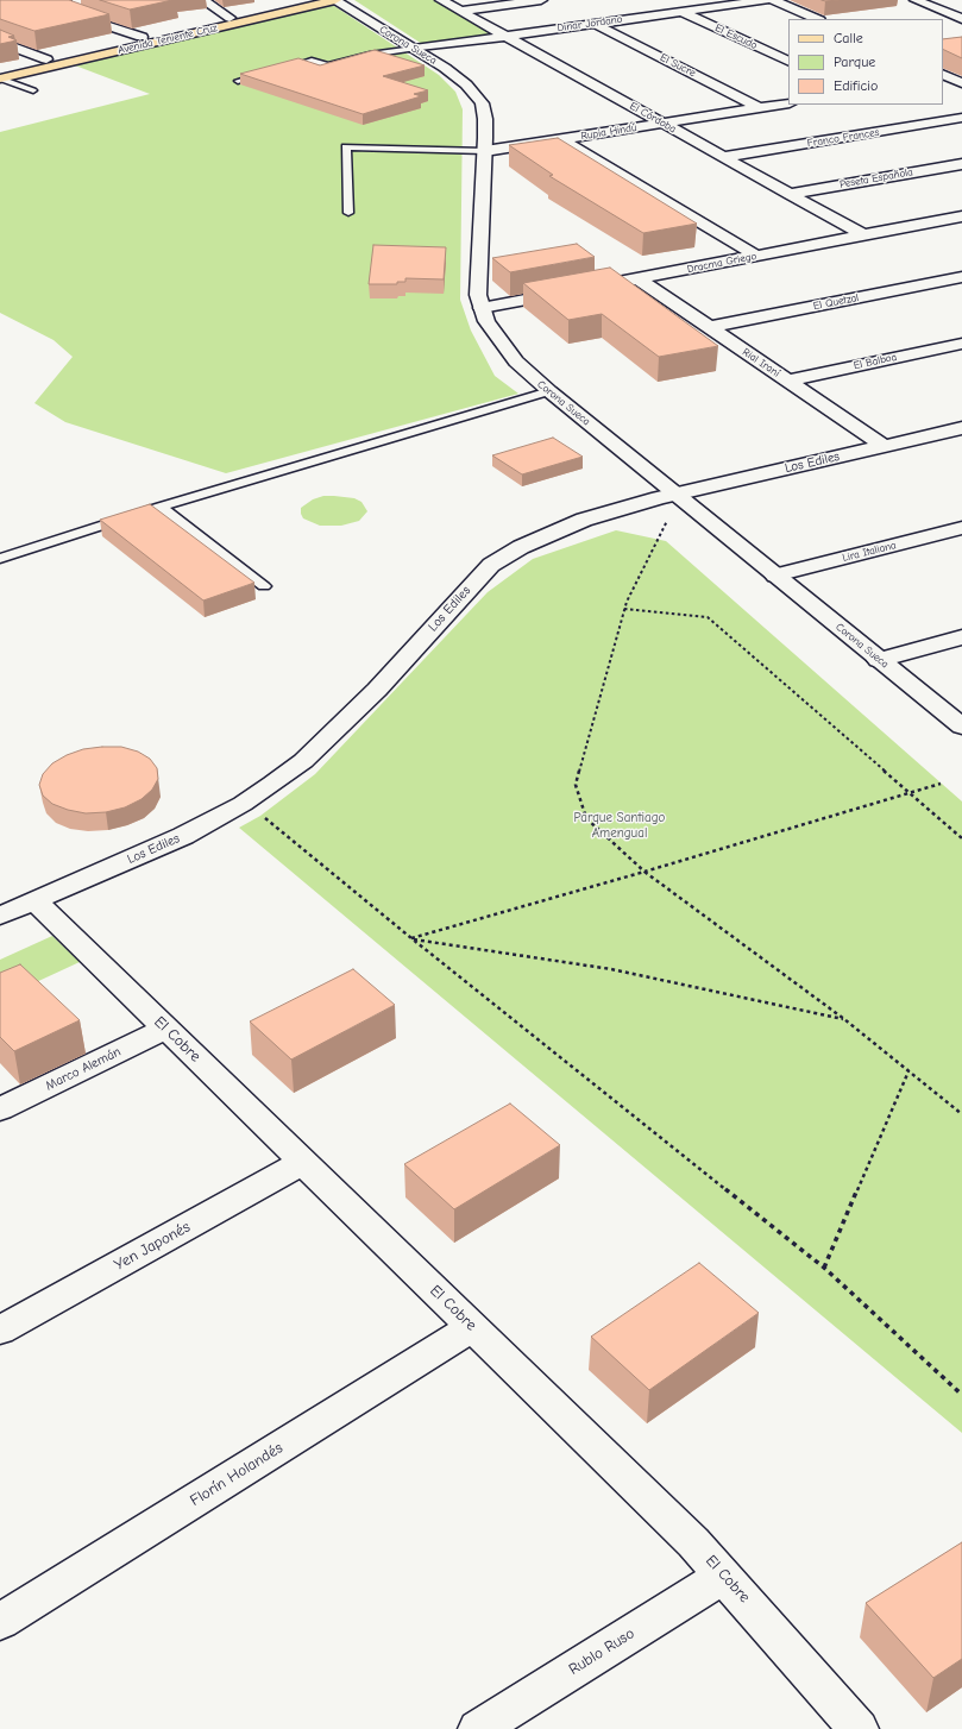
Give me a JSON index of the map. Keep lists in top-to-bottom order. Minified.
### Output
{"streets":{"main road":["Avenida Teniente Cruz"],"street":["Dinar Jordano","El Escudo","Corona Sueca","El Sucre","El Córdoba","Rupia Hindú","Franco Frances","Peseta Española","Dracma Griego","El Quetzal","El Balboa","Rial Iraní","Los Ediles","Lira Italiana","El Cobre","Marco Alemán","Yen Japonés","Florín Holandés","Rublo Ruso"]},"crossings":[["Dinar Jordano","El Escudo"],["Dinar Jordano","Corona Sueca"],["Dinar Jordano","El Sucre"],["Dinar Jordano","El Córdoba"],["Avenida Teniente Cruz","Corona Sueca"],["Corona Sueca","Rupia Hindú"],["Corona Sueca","Dracma Griego"],["Corona Sueca","Los Ediles"],["Corona Sueca","Lira Italiana"],["El Sucre","Rupia Hindú"],["El Córdoba","Rupia Hindú"],["El Córdoba","Franco Frances"],["El Córdoba","Peseta Española"],["El Córdoba","Dracma Griego"],["Dracma Griego","Rial Iraní"],["El Quetzal","Rial Iraní"],["El Balboa","Rial Iraní"],["Rial Iraní","Los Ediles"],["Los Ediles","El Cobre"],["El Cobre","Marco Alemán"],["El Cobre","Yen Japonés"],["El Cobre","Florín Holandés"],["El Cobre","Rublo Ruso"]],"parks":["Parque Santiago Amengual"],"legend":["Calle","Parque","Edificio"]}
